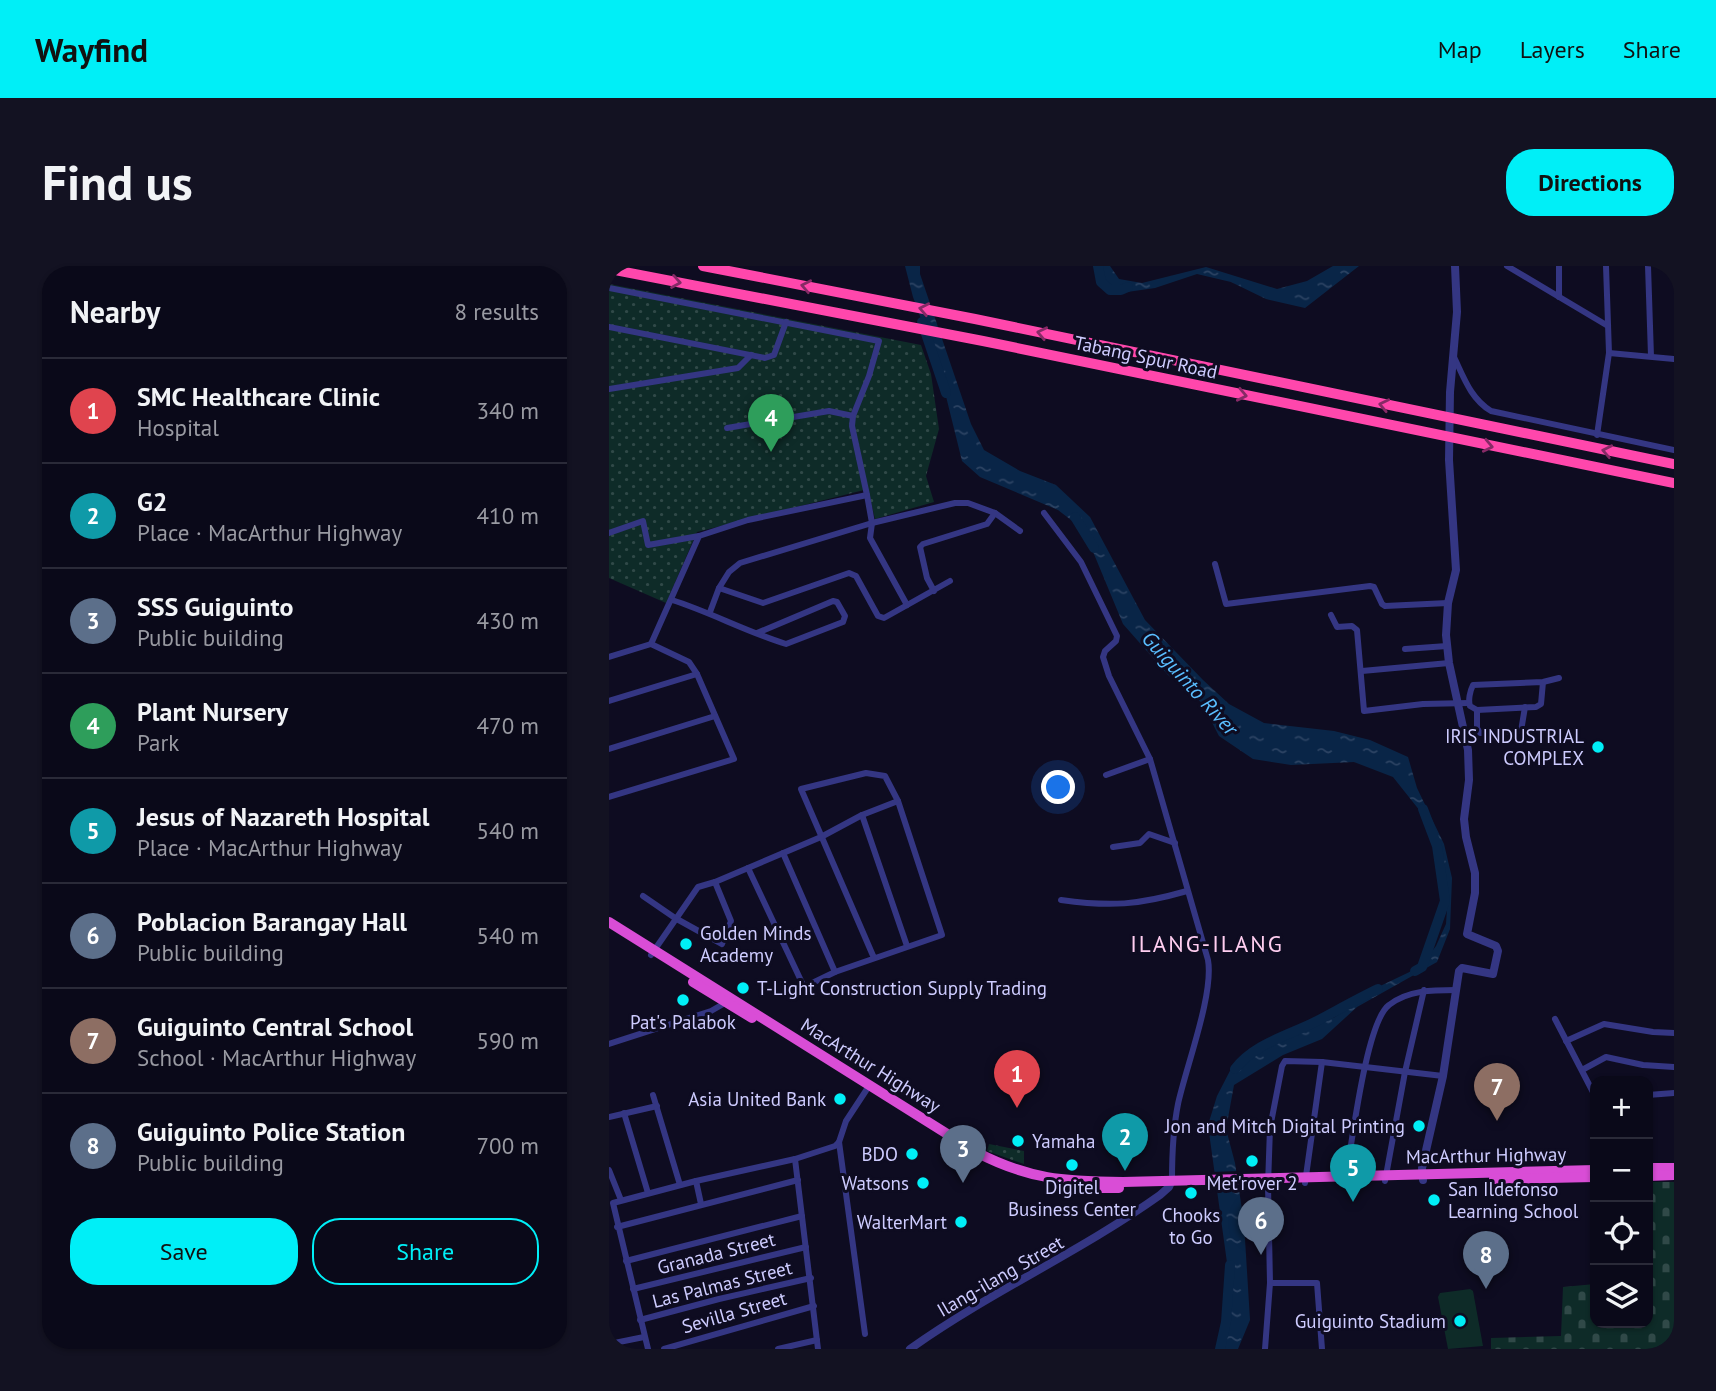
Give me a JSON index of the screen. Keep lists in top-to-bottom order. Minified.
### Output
{"streets":{"highway":["Tabang Spur Road","MacArthur Highway"],"street":["Granada Street","Ilang-ilang Street","Las Palmas Street","Sevilla Street"]},"crossings":[["MacArthur Highway","Ilang-ilang Street"]],"districts":["ILANG-ILANG"],"water":["Guiguinto River"],"places":["IRIS INDUSTRIAL COMPLEX","Golden Minds Academy","T-Light Construction Supply Trading","Pat's Palabok","Asia United Bank","Jon and Mitch Digital Printing","Yamaha","BDO","Met'rover 2","Digitel Business Center","Watsons","Chooks to Go","San Ildefonso Learning School","WalterMart","Guiguinto Stadium"],"page":{"header":"Wayfind","nav":["Map","Layers","Share"],"buttons":["Directions",["Save","Share"]],"title":"Find us","heading":["Nearby","8 results"],"list":[{"mark":"1","name":"SMC Healthcare Clinic","note":"Hospital","value":"340 m"},{"mark":"2","name":"G2","note":"Place · MacArthur Highway","value":"410 m"},{"mark":"3","name":"SSS Guiguinto","note":"Public building","value":"430 m"},{"mark":"4","name":"Plant Nursery","note":"Park","value":"470 m"},{"mark":"5","name":"Jesus of Nazareth Hospital","note":"Place · MacArthur Highway","value":"540 m"},{"mark":"6","name":"Poblacion Barangay Hall","note":"Public building","value":"540 m"},{"mark":"7","name":"Guiguinto Central School","note":"School · MacArthur Highway","value":"590 m"},{"mark":"8","name":"Guiguinto Police Station","note":"Public building","value":"700 m"}],"pins":["4","1","7","2","3","5","6","8"],"map_buttons":["+","−"]}}
